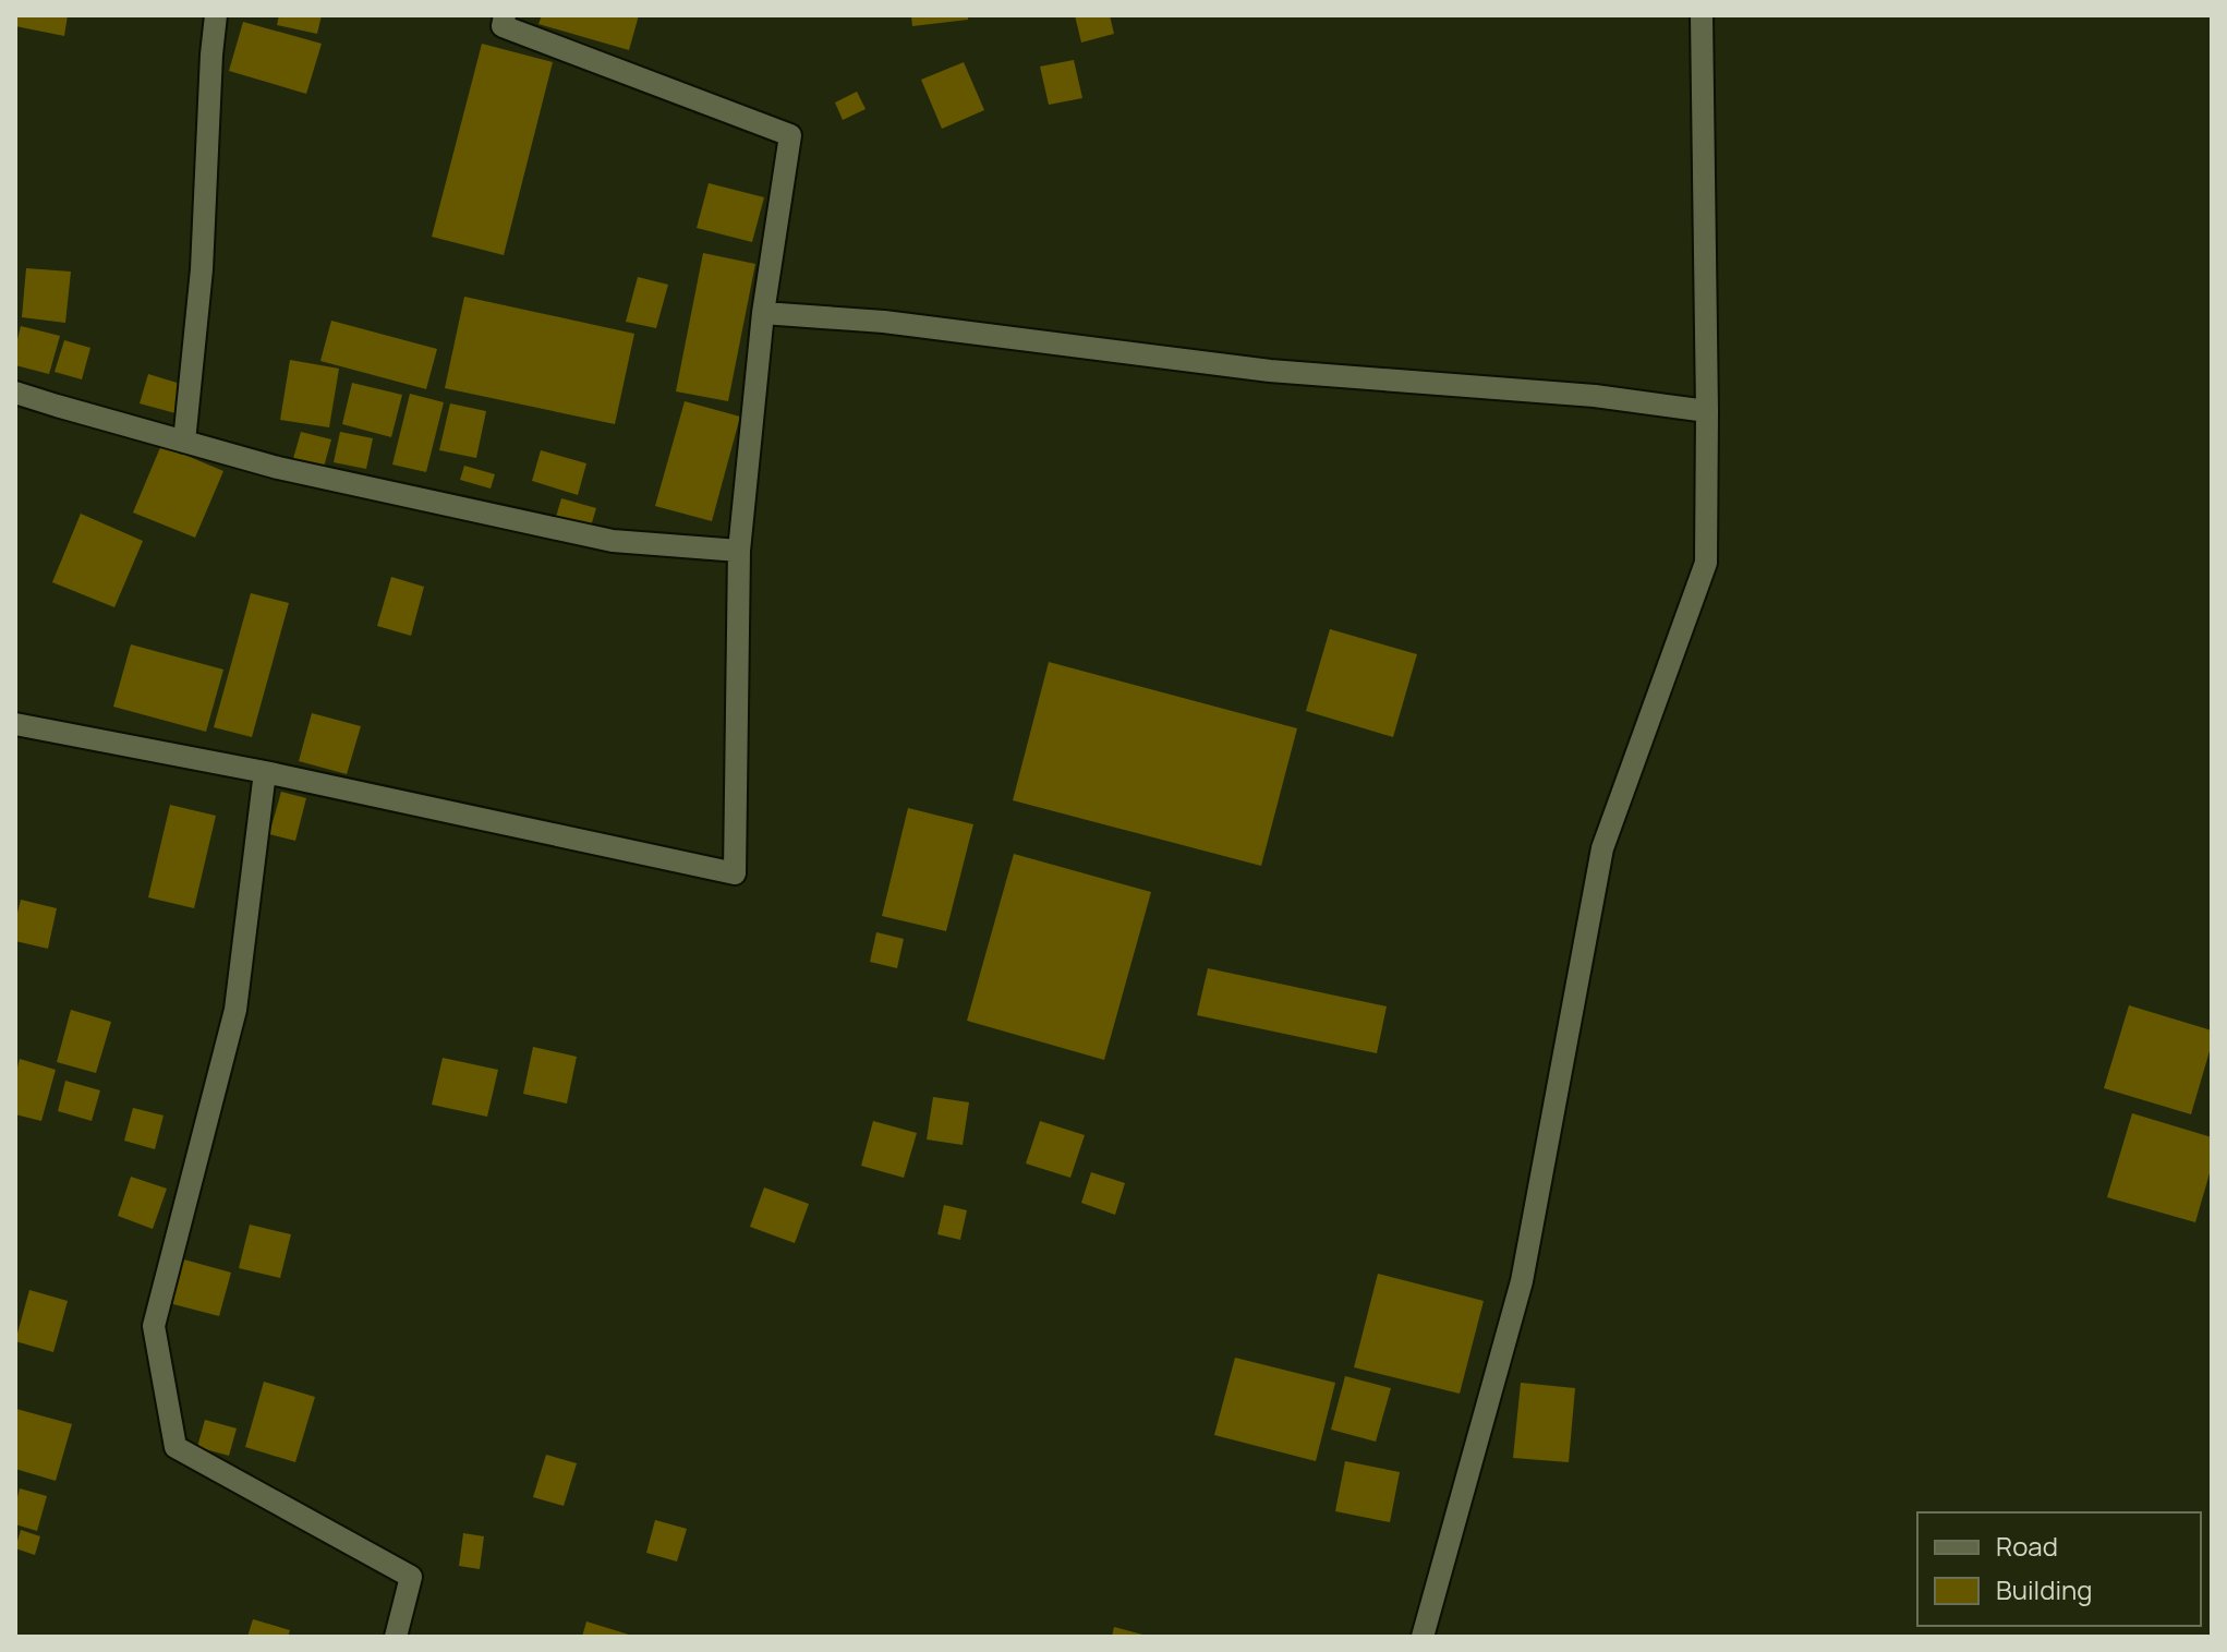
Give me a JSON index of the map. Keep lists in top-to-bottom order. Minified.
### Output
{"legend":["Road","Building"]}
